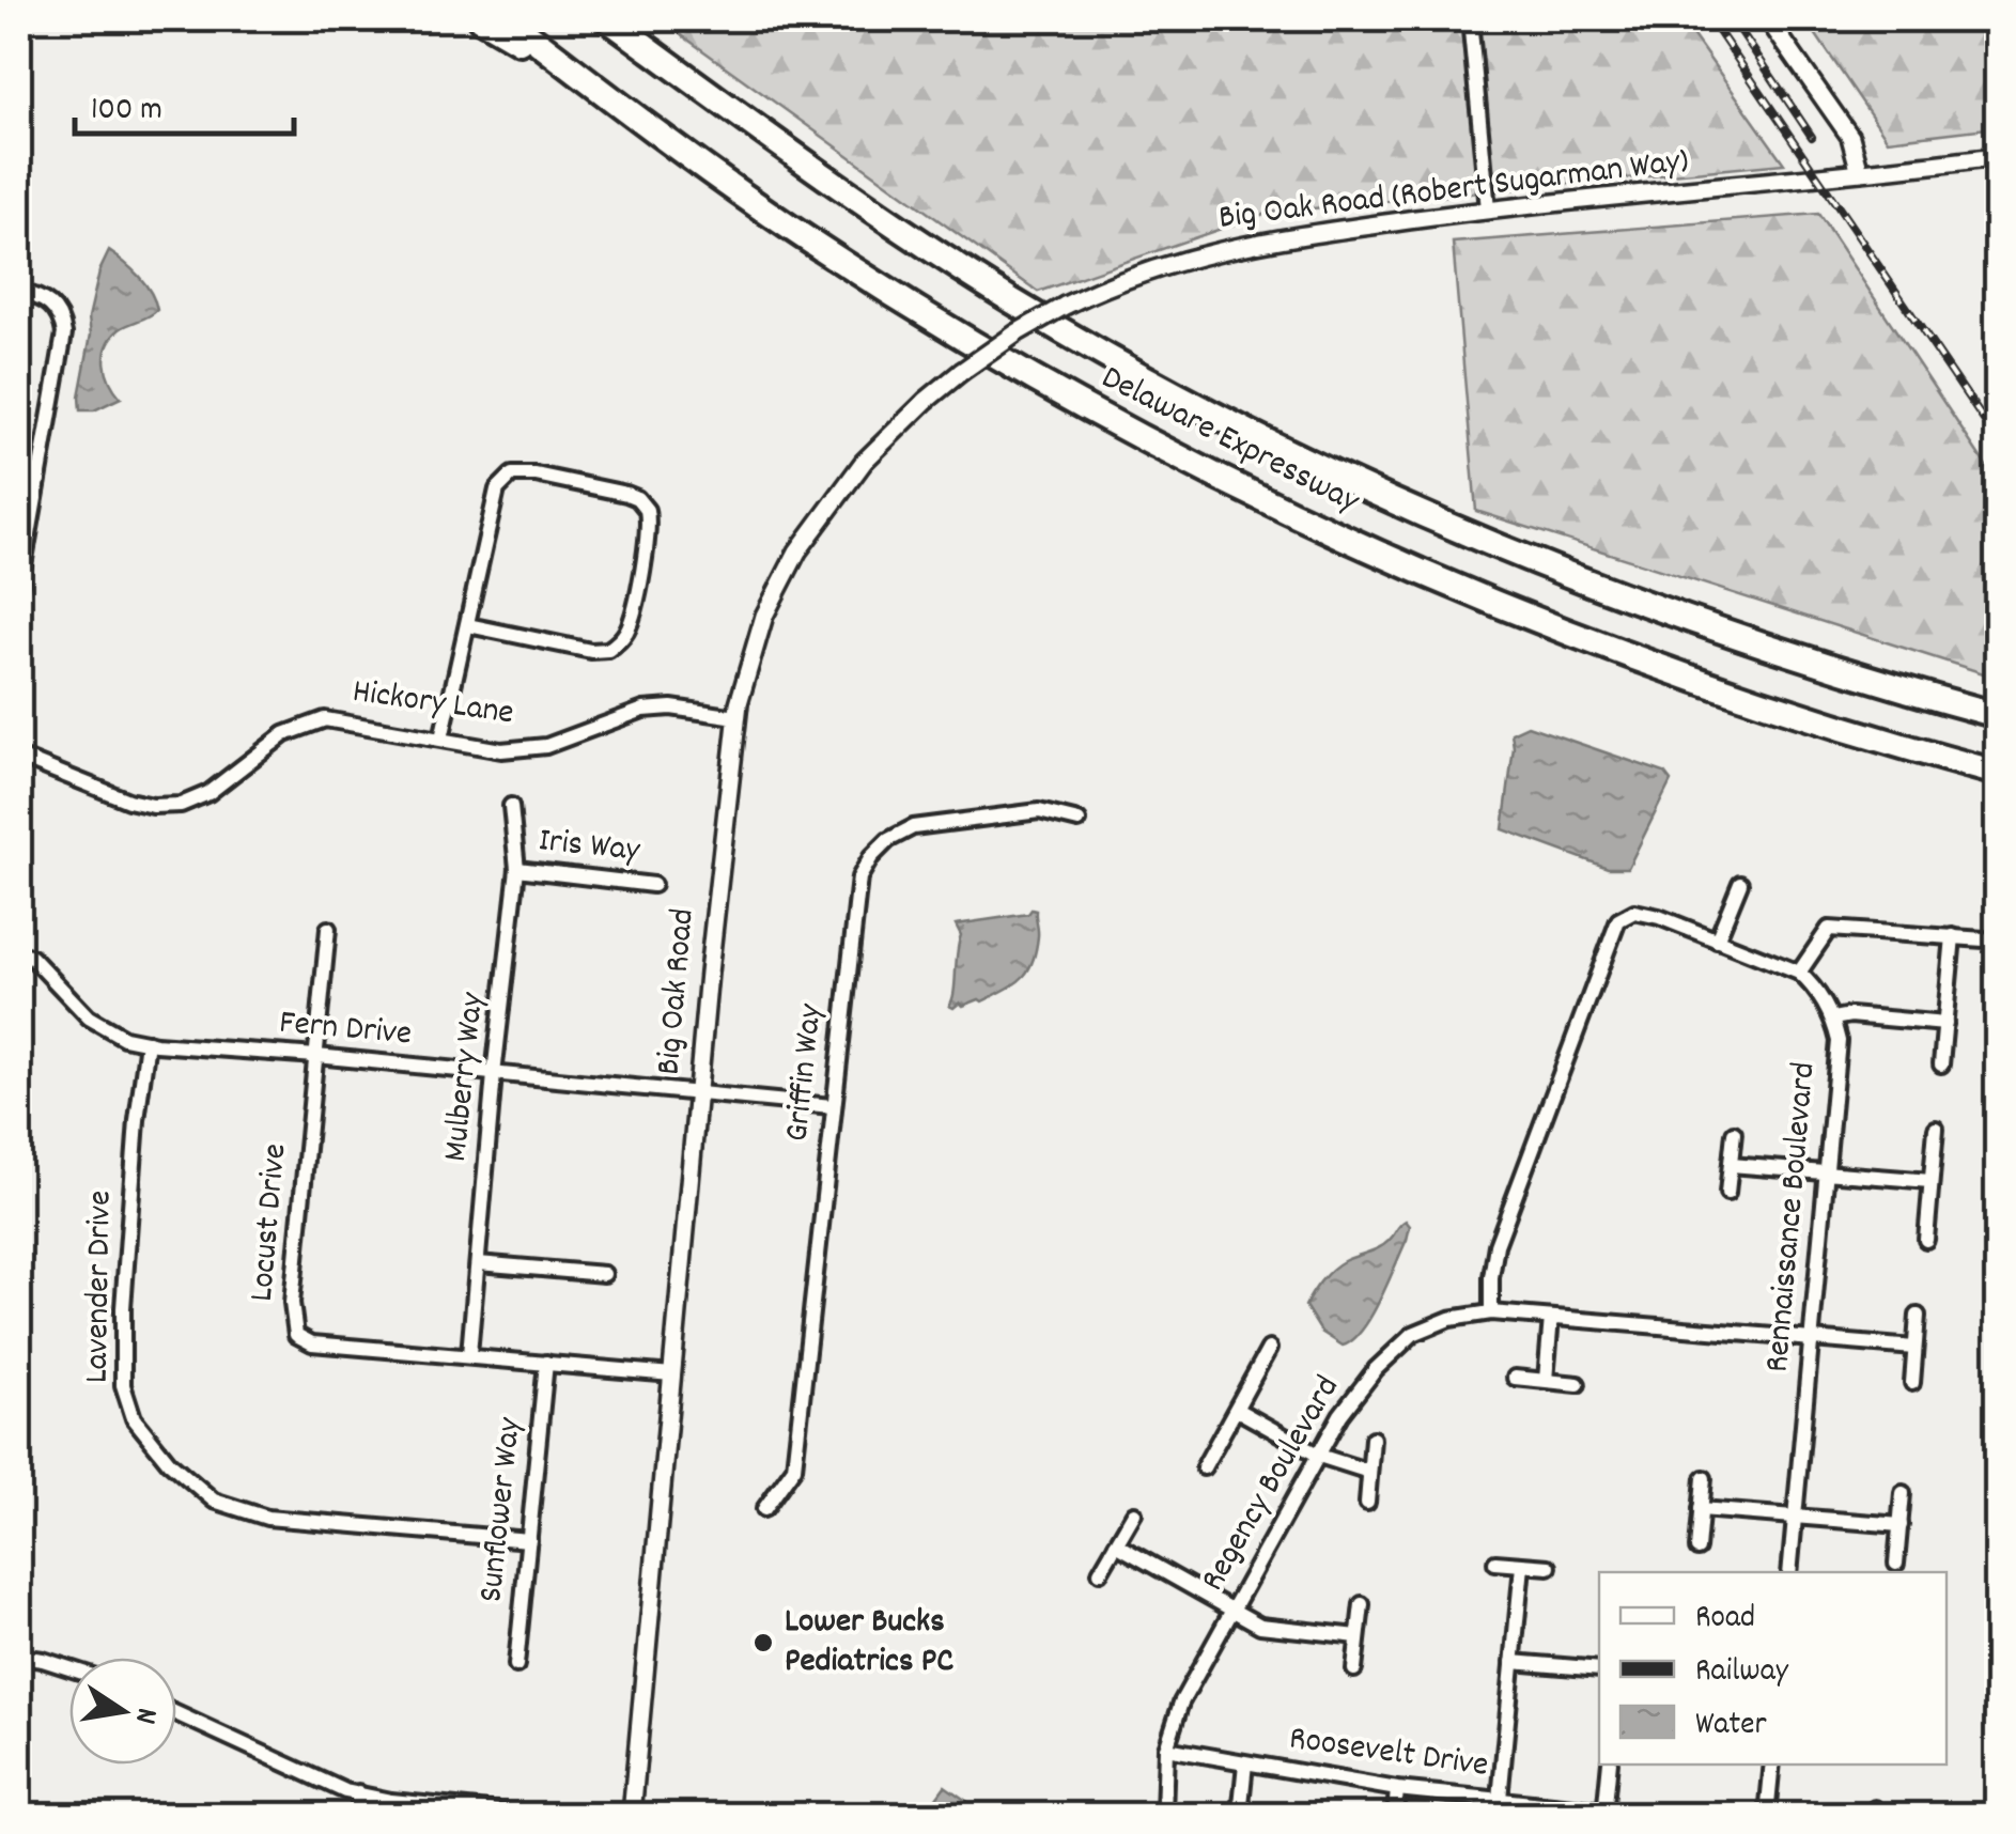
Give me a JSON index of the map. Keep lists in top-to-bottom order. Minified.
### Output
{"streets":{"highway":["Delaware Expressway"],"street":["Big Oak Road (Robert Sugarman Way)","Hickory Lane","Iris Way","Big Oak Road","Fern Drive","Griffin Way","Mulberry Way","Rennaissance Boulevard","Locust Drive","Lavender Drive","Regency Boulevard","Sunflower Way","Roosevelt Drive"]},"crossings":[["Big Oak Road (Robert Sugarman Way)","Big Oak Road"],["Hickory Lane","Big Oak Road"],["Iris Way","Mulberry Way"],["Big Oak Road","Fern Drive"],["Big Oak Road","Locust Drive"],["Fern Drive","Griffin Way"],["Fern Drive","Mulberry Way"],["Fern Drive","Locust Drive"],["Fern Drive","Lavender Drive"],["Mulberry Way","Locust Drive"],["Rennaissance Boulevard","Regency Boulevard"],["Locust Drive","Sunflower Way"],["Lavender Drive","Sunflower Way"],["Regency Boulevard","Roosevelt Drive"]],"places":["Lower Bucks Pediatrics PC"],"legend":["Road","Railway","Water"],"scale_bar":"100 m","north":"right"}
